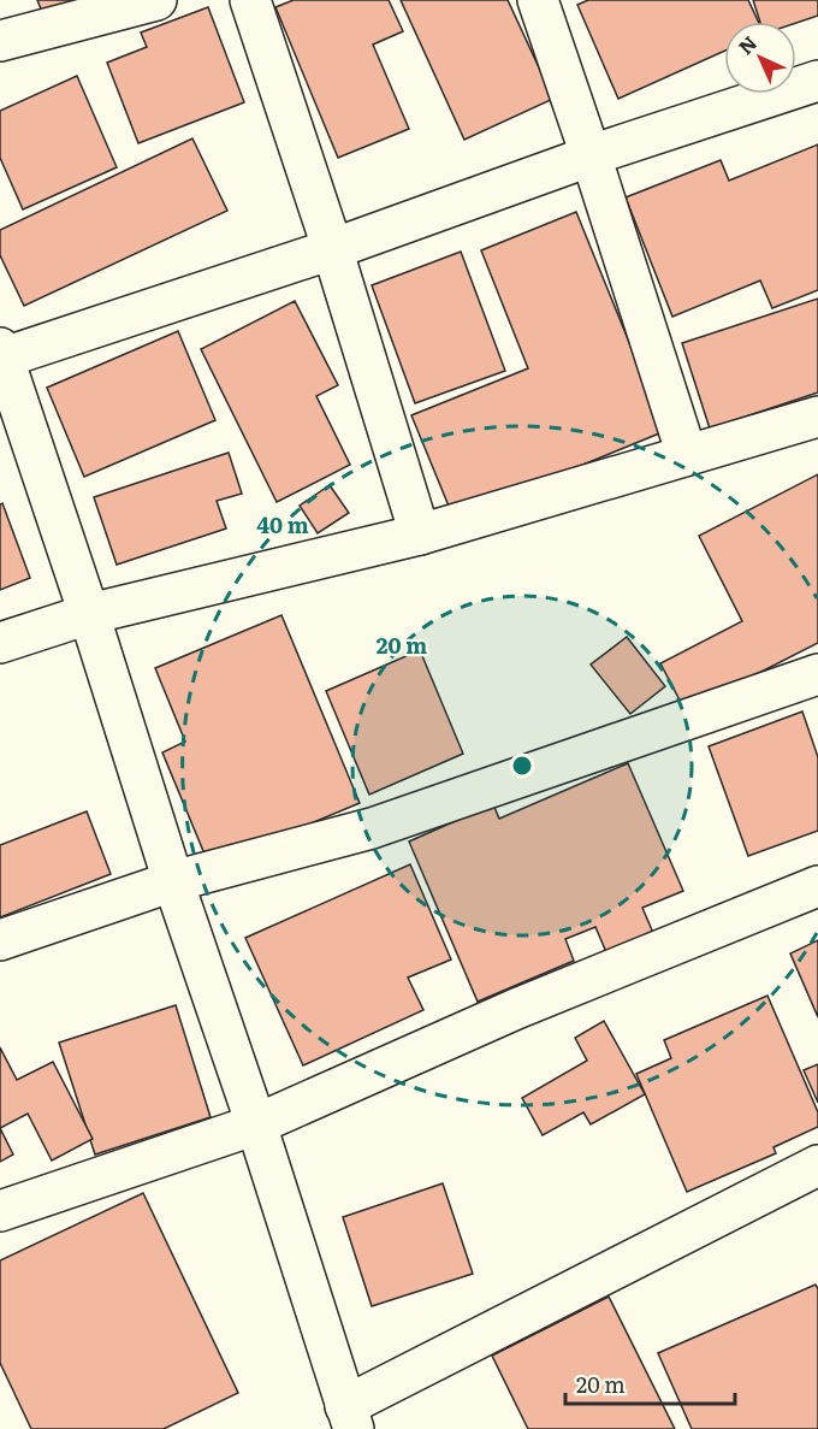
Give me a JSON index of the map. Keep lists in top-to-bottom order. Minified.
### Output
{"scale_bar":"20 m","north":"top left","rings":["40 m","20 m"]}
